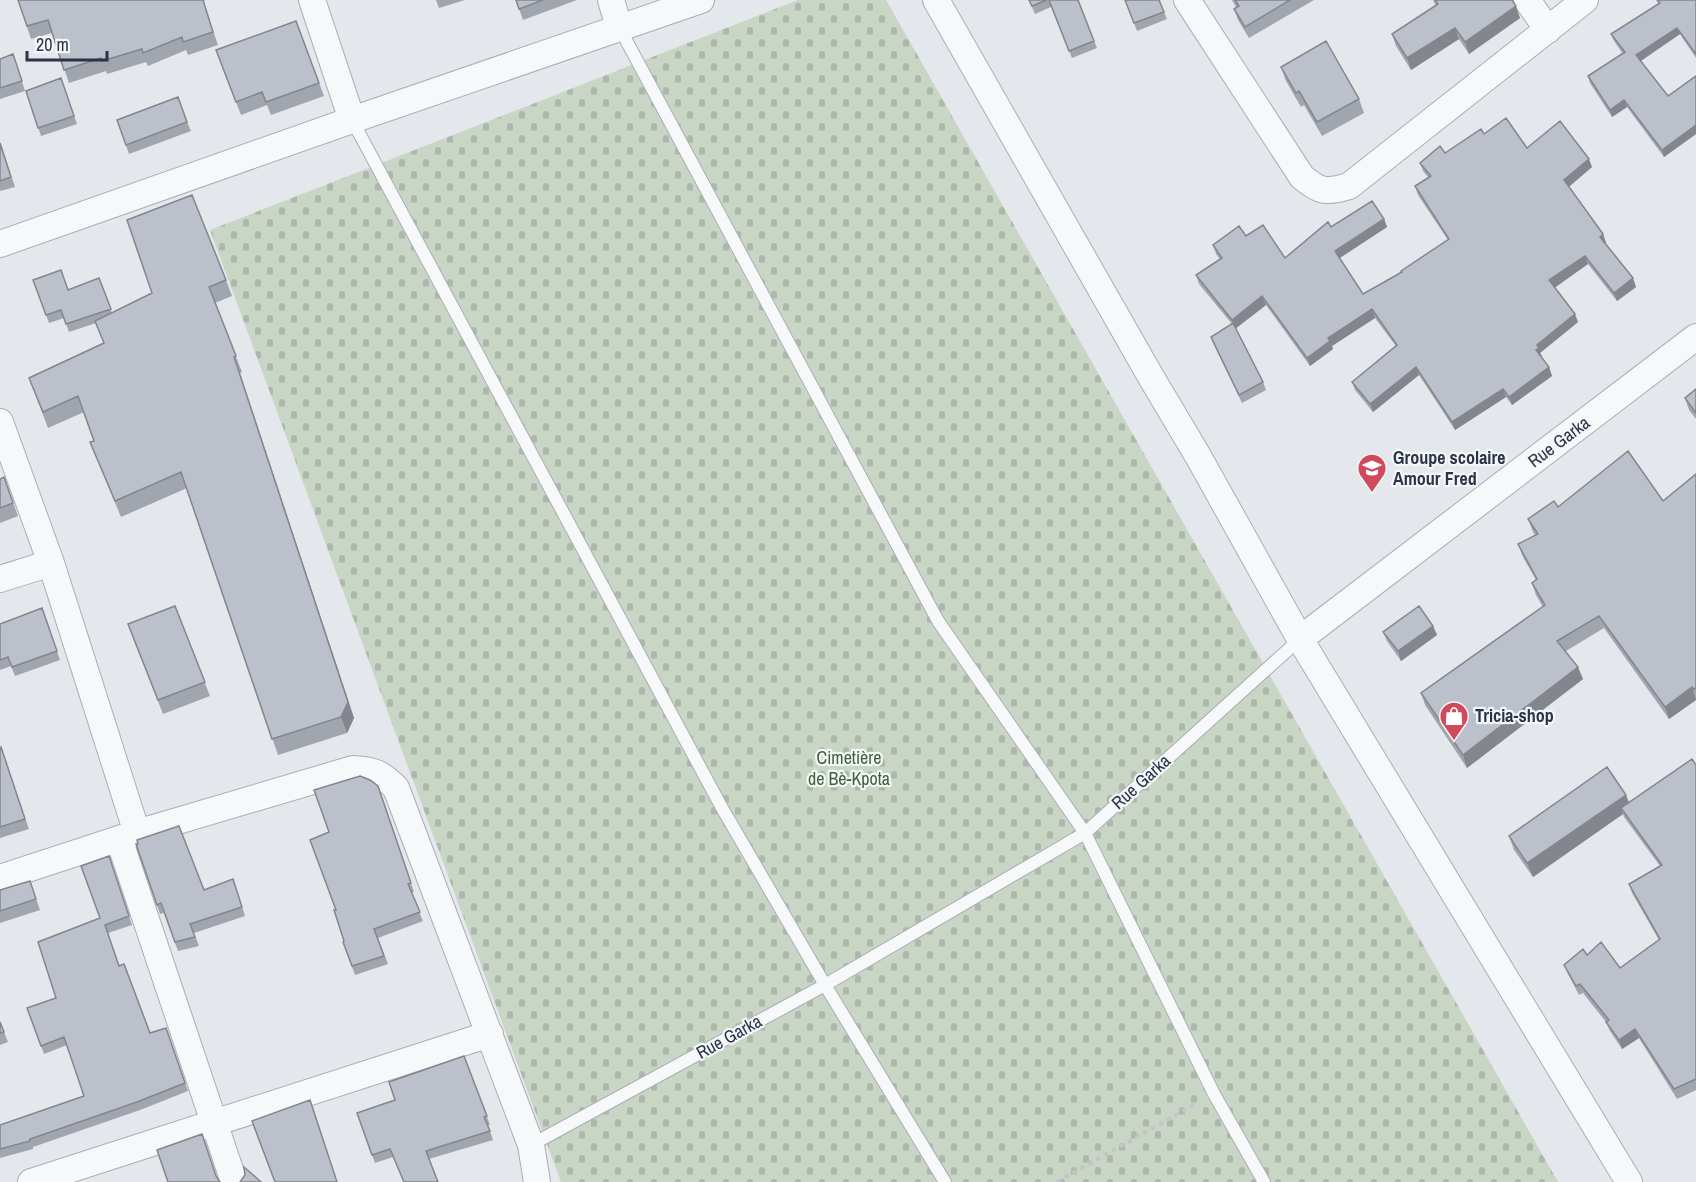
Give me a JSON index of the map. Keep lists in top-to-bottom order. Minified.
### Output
{"streets":{"street":["Rue Garka"]},"parks":["Cimetière de Bè-Kpota"],"places":{"school or university":["Groupe scolaire Amour Fred"],"shop":["Tricia-shop"]},"scale_bar":"20 m"}
